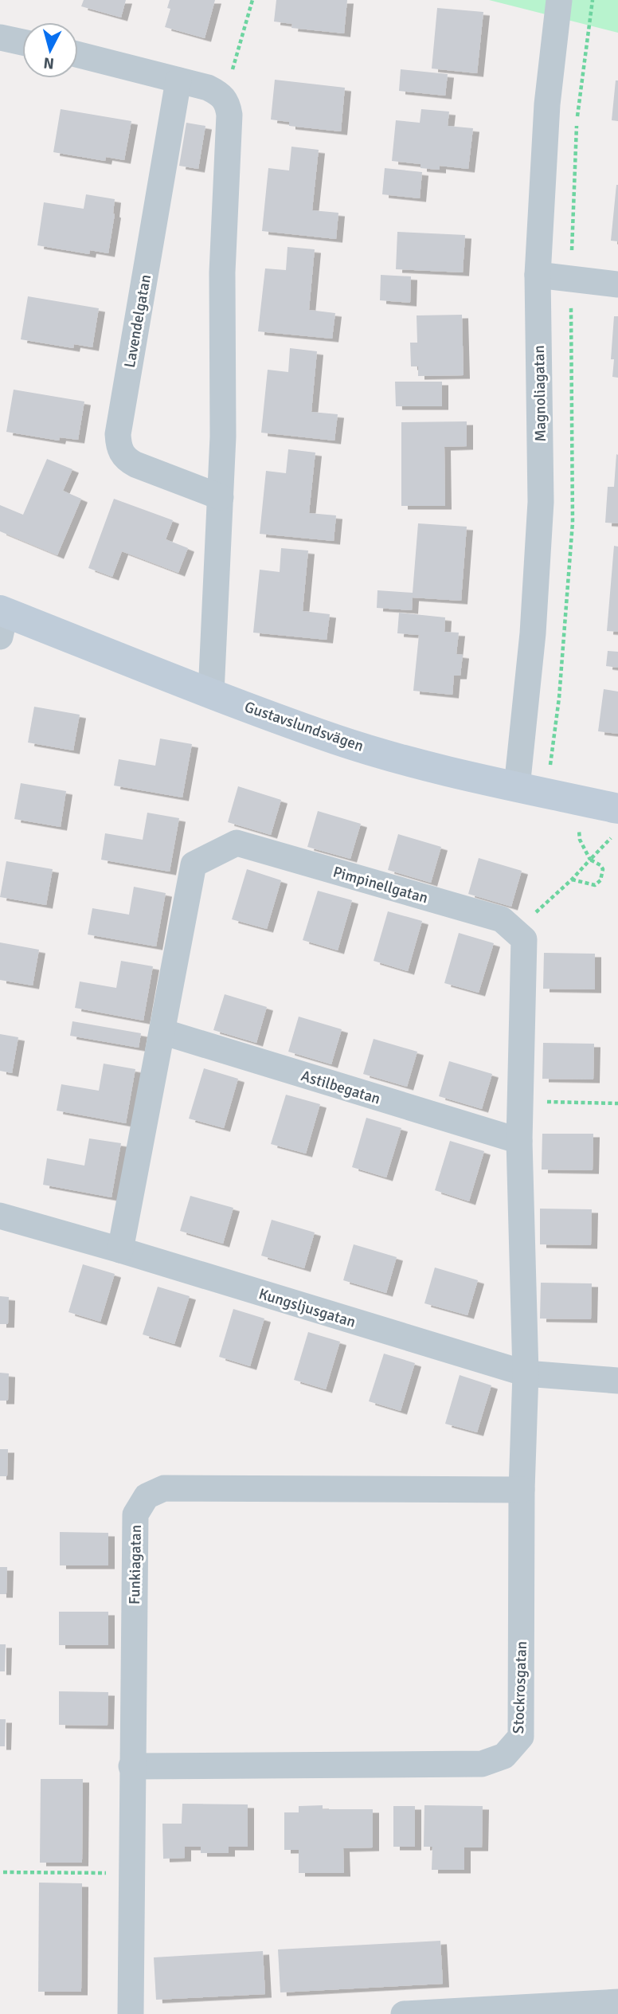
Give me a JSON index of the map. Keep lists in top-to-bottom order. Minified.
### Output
{"streets":{"street":["Lavendelgatan","Magnoliagatan","Gustavslundsvägen","Pimpinellgatan","Astilbegatan","Kungsljusgatan","Funkiagatan","Stockrosgatan"]},"crossings":[["Magnoliagatan","Gustavslundsvägen"],["Pimpinellgatan","Astilbegatan"],["Pimpinellgatan","Kungsljusgatan"],["Kungsljusgatan","Stockrosgatan"],["Funkiagatan","Stockrosgatan"]],"north":"bottom"}
